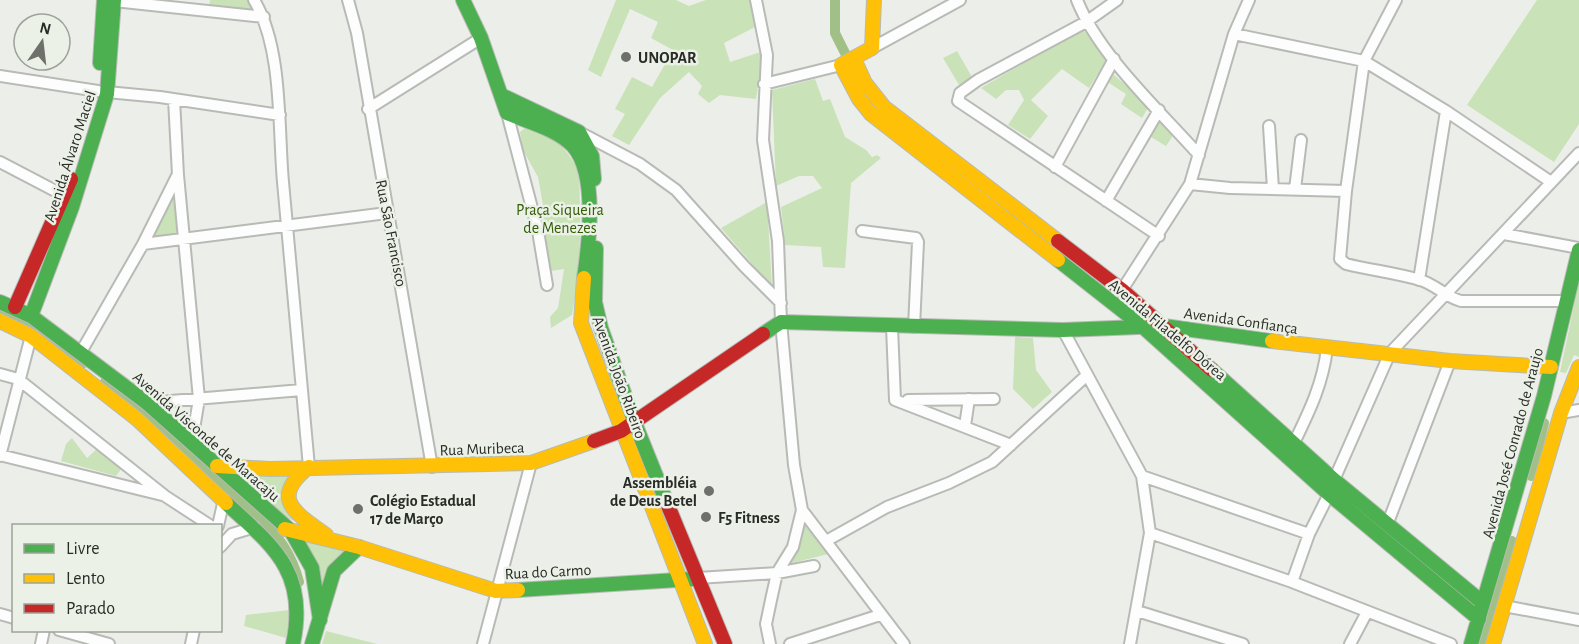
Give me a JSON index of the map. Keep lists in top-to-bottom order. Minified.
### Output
{"streets":{"street":["Avenida Álvaro Maciel","Rua São Francisco","Avenida Confiança","Avenida Filadelfo Dórea","Avenida João Ribeiro","Avenida Visconde de Maracaju","Avenida José Conrado de Araujo","Rua Muribeca","Rua do Carmo"]},"crossings":[["Avenida Álvaro Maciel","Avenida Visconde de Maracaju"],["Rua São Francisco","Rua Muribeca"],["Avenida Confiança","Avenida Filadelfo Dórea"],["Avenida Confiança","Avenida José Conrado de Araujo"],["Avenida Confiança","Rua Muribeca"],["Avenida Filadelfo Dórea","Avenida José Conrado de Araujo"],["Avenida João Ribeiro","Rua Muribeca"],["Avenida João Ribeiro","Rua do Carmo"],["Avenida Visconde de Maracaju","Rua Muribeca"],["Avenida Visconde de Maracaju","Rua do Carmo"]],"parks":["Praça Siqueira de Menezes"],"places":["UNOPAR","Assembléia de Deus Betel","Colégio Estadual 17 de Março","F5 Fitness"],"legend":["Livre","Lento","Parado"],"north":"top"}
